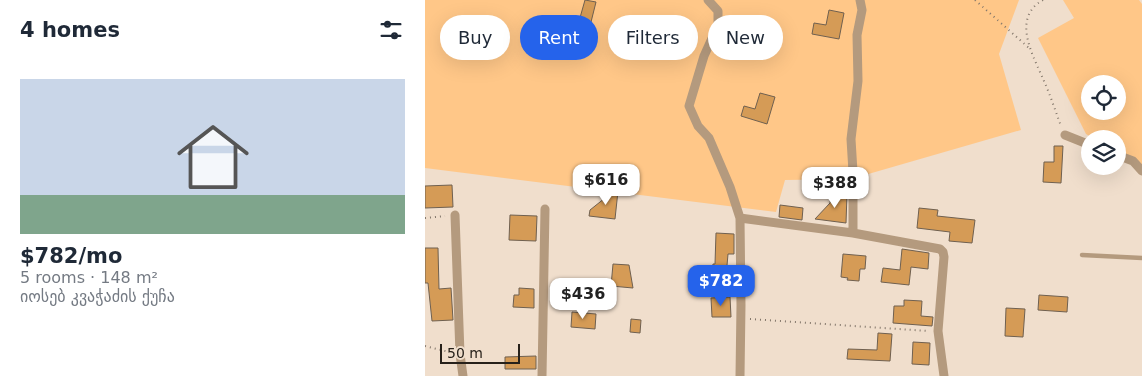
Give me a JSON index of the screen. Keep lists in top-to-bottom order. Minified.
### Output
{"scale_bar":"50 m","page":{"heading":"4 homes","chip":["Buy","Rent","Filters","New"],"list":[{"name":"$782/mo","note":"5 rooms · 148 m² · იოსებ კვაჭაძის ქუჩა"}],"price":["$616","$388","$782","$436"],"scale":"50 m"}}
